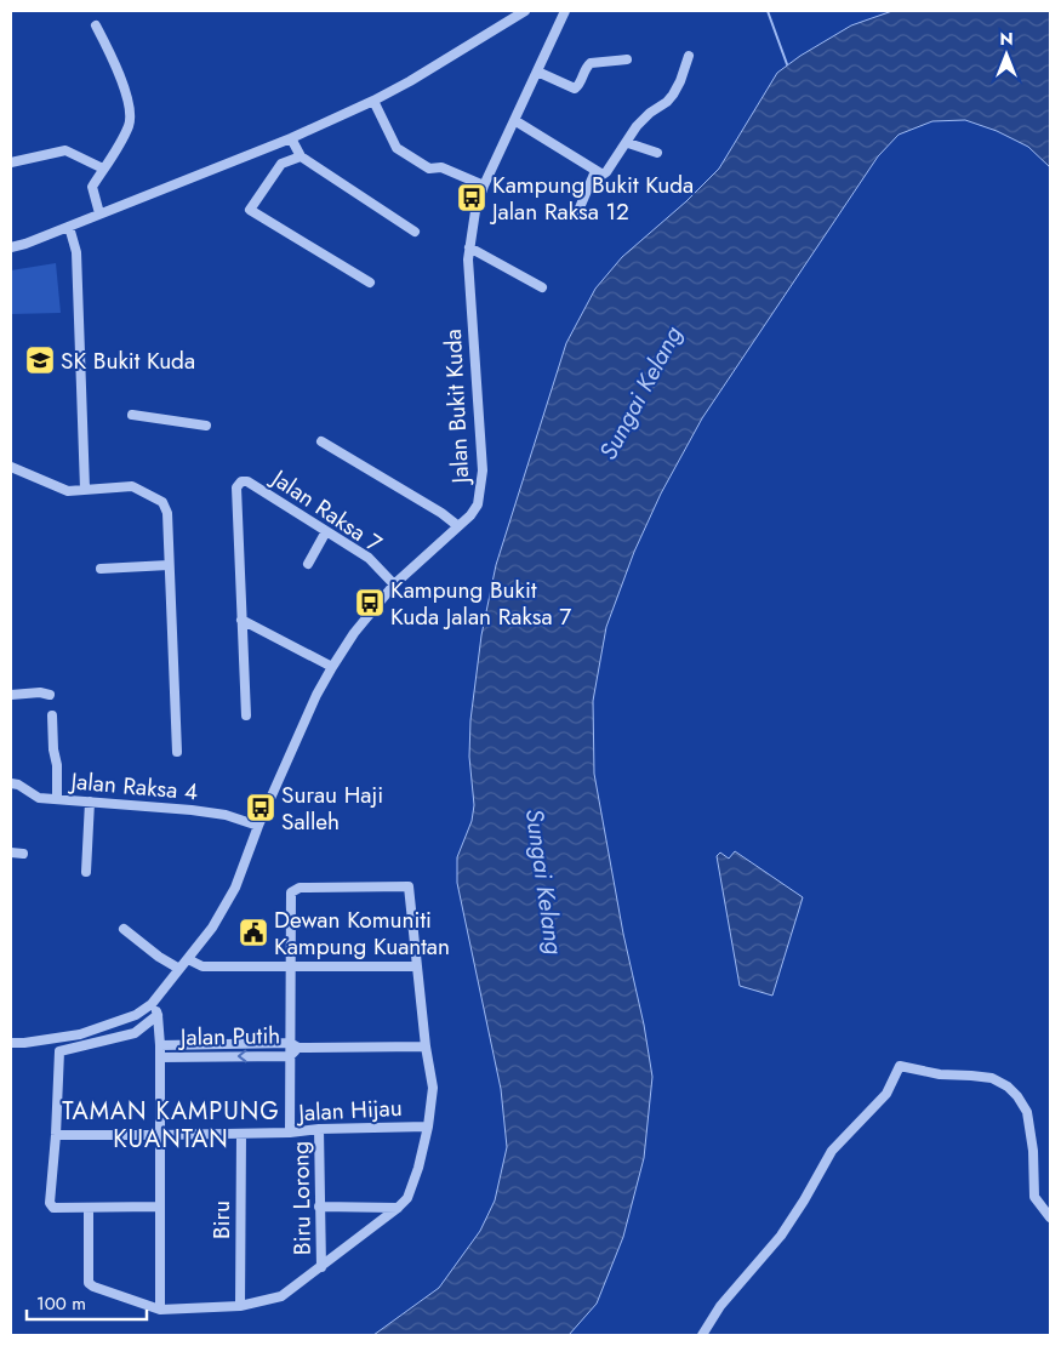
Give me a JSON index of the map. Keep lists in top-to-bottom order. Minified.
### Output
{"streets":{"street":["Jalan Bukit Kuda","Jalan Raksa 7","Jalan Raksa 4","Jalan Putih","Jalan Hijau","Biru Lorong","Biru"]},"crossings":[["Jalan Bukit Kuda","Jalan Raksa 7"],["Jalan Bukit Kuda","Jalan Raksa 4"],["Jalan Hijau","Biru Lorong"],["Jalan Hijau","Biru"]],"districts":["TAMAN KAMPUNG KUANTAN"],"water":["Sungai Kelang"],"places":{"bus stop":["Kampung Bukit Kuda Jalan Raksa 12","Kampung Bukit Kuda Jalan Raksa 7","Surau Haji Salleh"],"school or university":["SK Bukit Kuda"],"public building":["Dewan Komuniti Kampung Kuantan"]},"scale_bar":"100 m","north":"top"}
